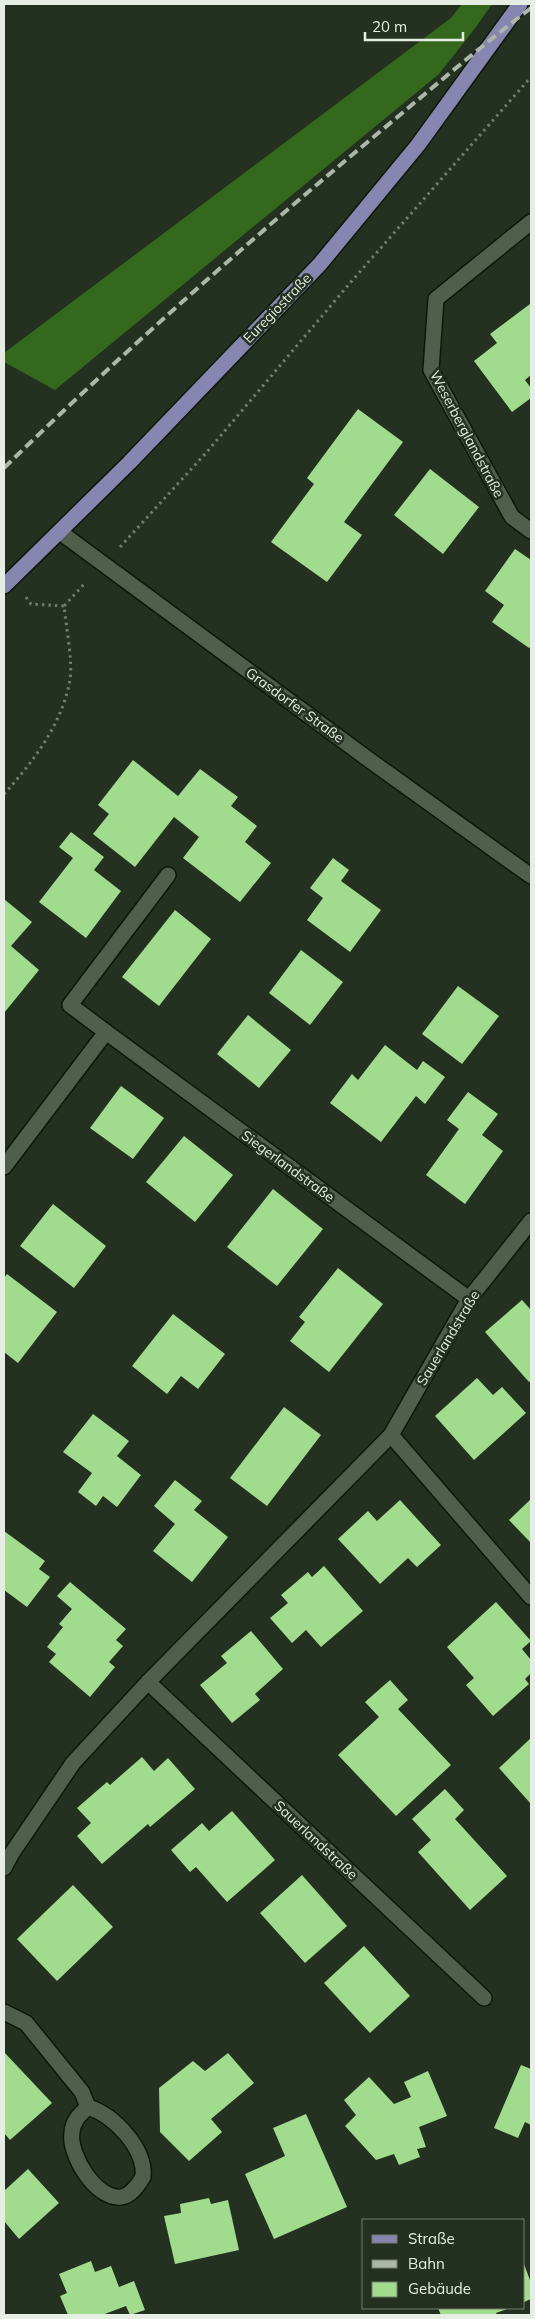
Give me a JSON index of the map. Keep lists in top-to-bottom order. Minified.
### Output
{"streets":{"main road":["Euregiostraße"],"street":["Weserberglandstraße","Grasdorfer Straße","Siegerlandstraße","Sauerlandstraße"]},"crossings":[["Euregiostraße","Grasdorfer Straße"],["Siegerlandstraße","Sauerlandstraße"]],"legend":["Straße","Bahn","Gebäude"],"scale_bar":"20 m"}
